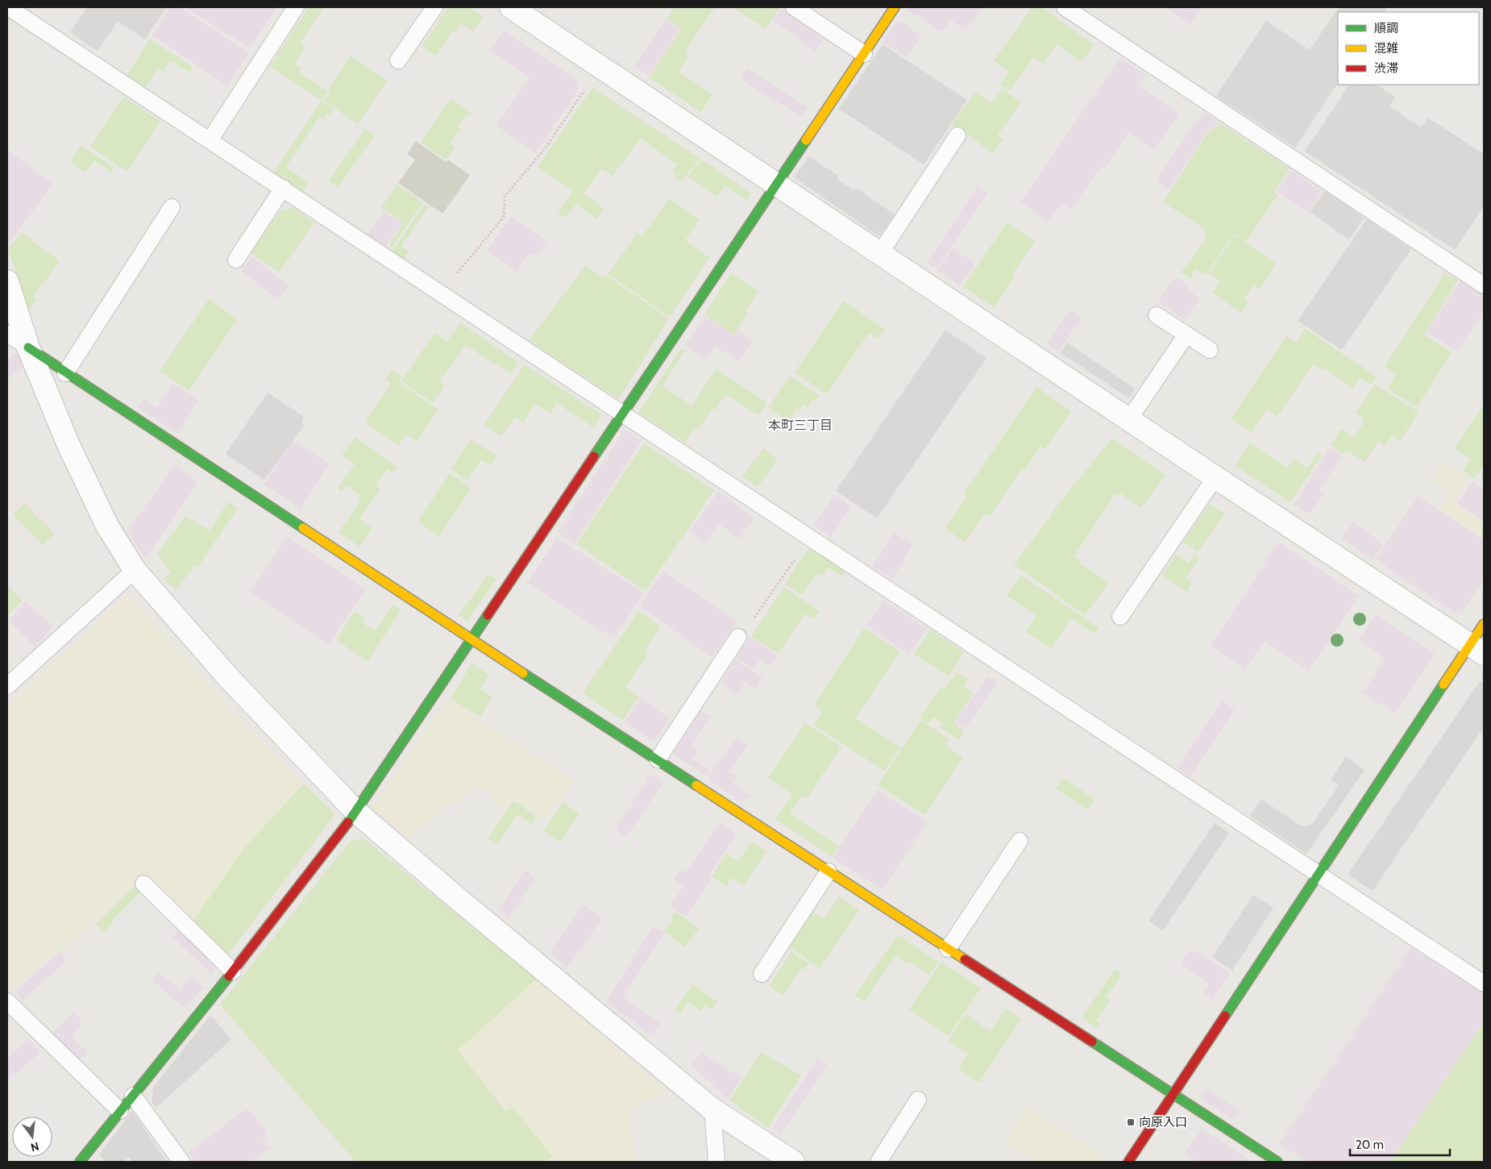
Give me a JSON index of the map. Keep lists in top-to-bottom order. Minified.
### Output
{"districts":["本町三丁目"],"places":{"transit":["向原入口"]},"legend":["順調","混雑","渋滞"],"scale_bar":"20 m","north":"bottom"}
